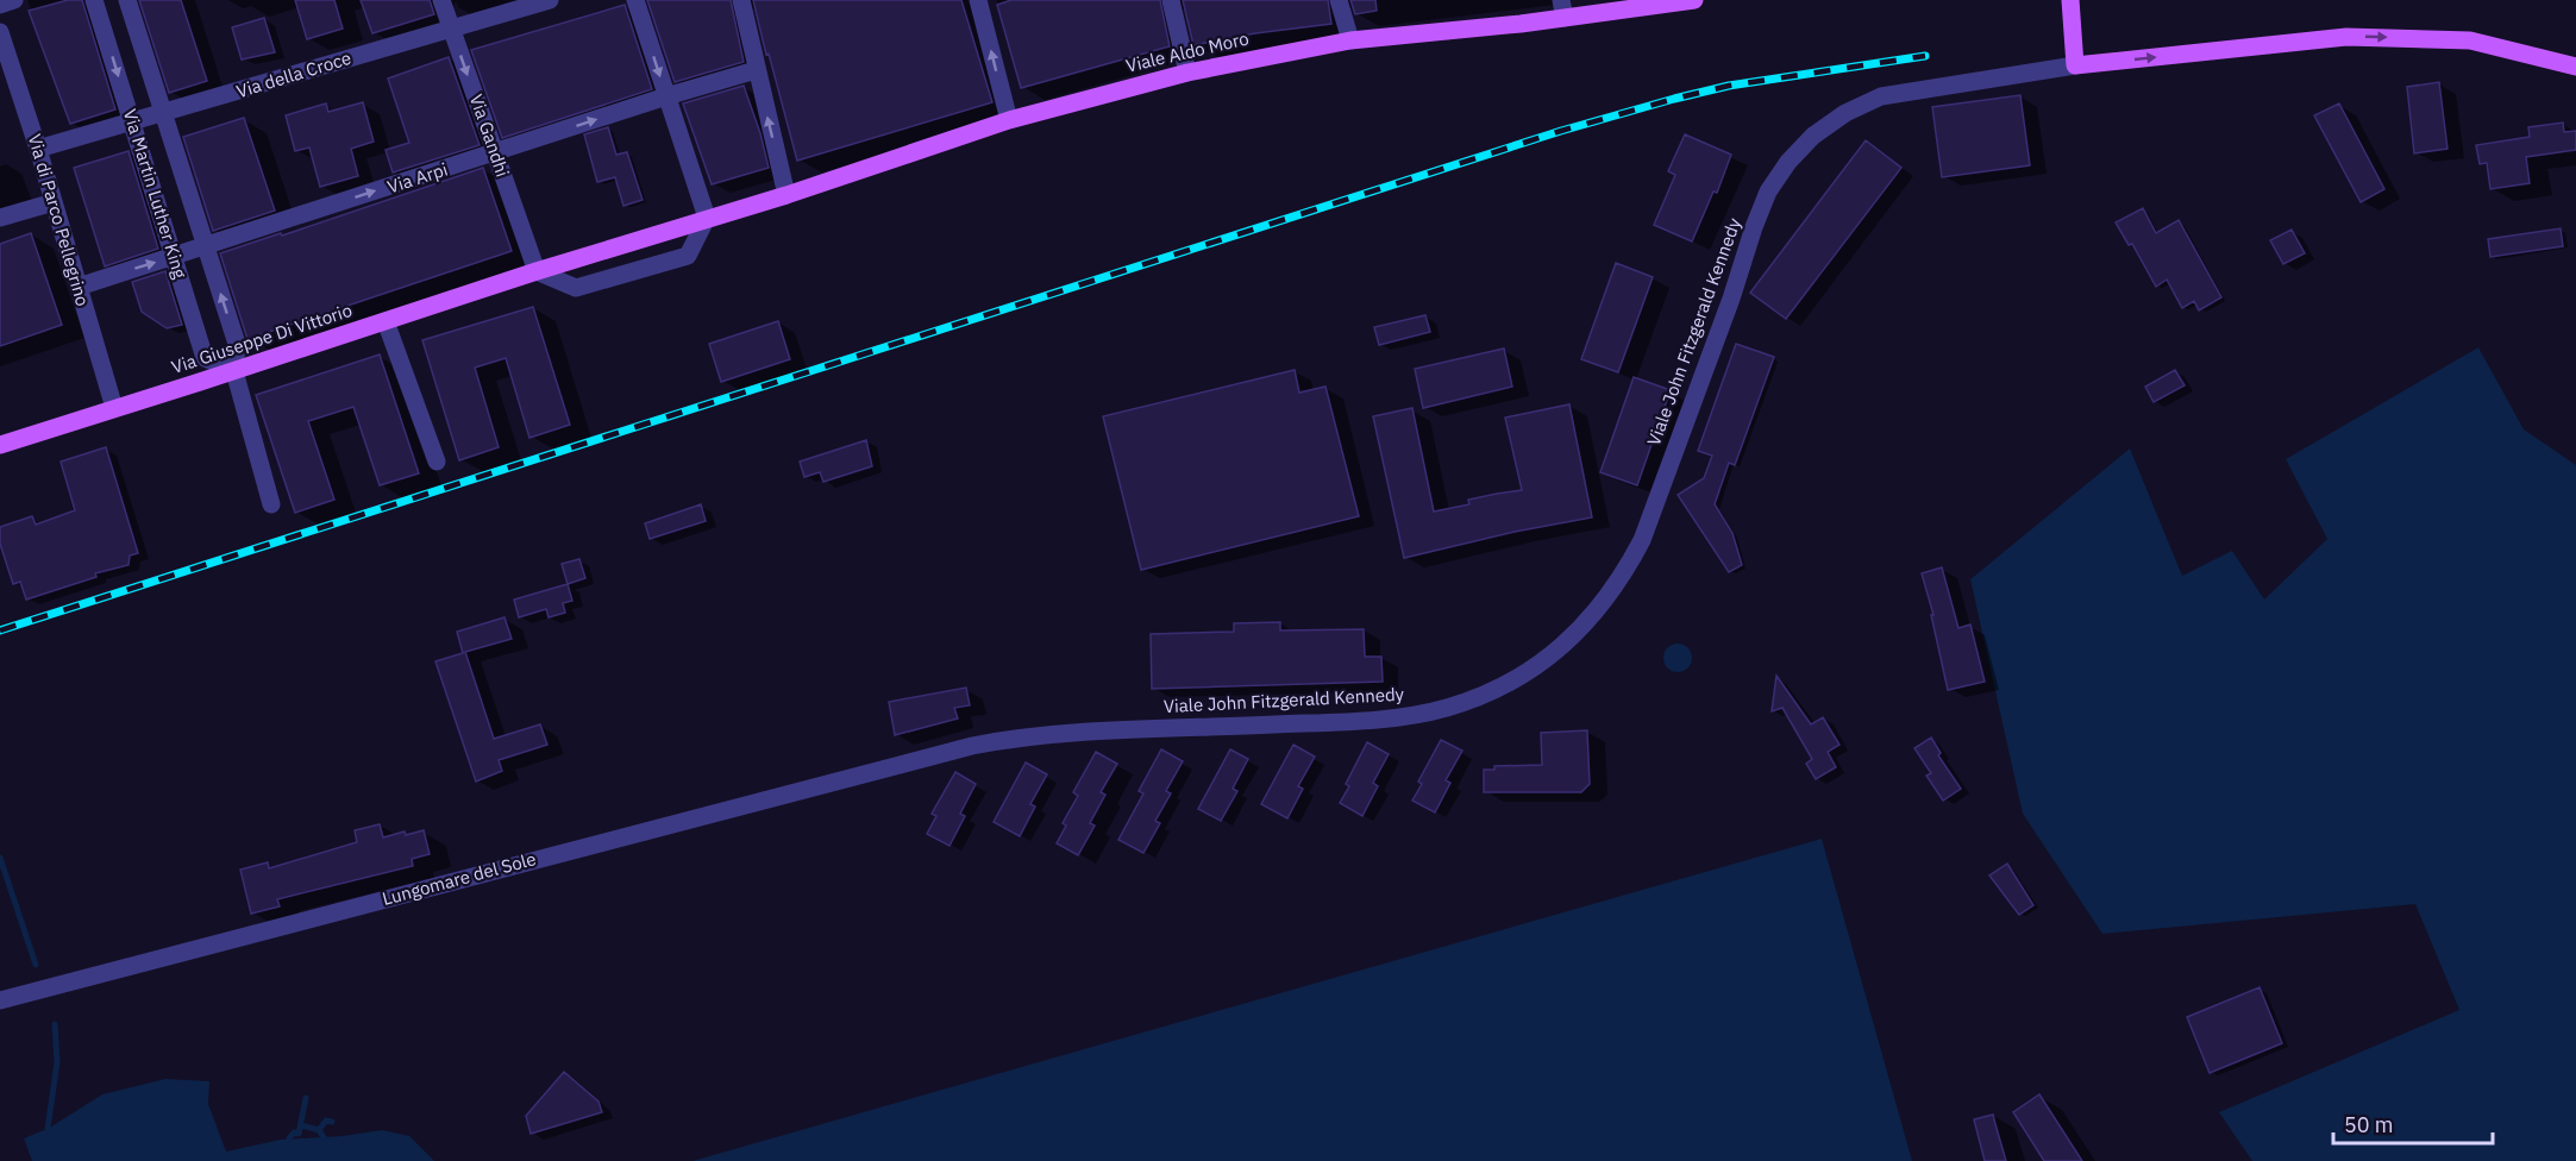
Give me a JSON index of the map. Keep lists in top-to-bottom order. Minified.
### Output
{"streets":{"main road":["Viale Aldo Moro","Viale John Fitzgerald Kennedy","Via Giuseppe Di Vittorio"],"street":["Via della Croce","Via Gandhi","Via Arpi","Via Martin Luther King","Via di Parco Pellegrino","Lungomare del Sole"]},"crossings":[["Viale Aldo Moro","Via Gandhi"],["Viale Aldo Moro","Via Giuseppe Di Vittorio"],["Via della Croce","Via Gandhi"],["Via della Croce","Via Martin Luther King"],["Via della Croce","Via di Parco Pellegrino"],["Via Gandhi","Via Arpi"],["Via Gandhi","Via Giuseppe Di Vittorio"],["Via Arpi","Via Martin Luther King"],["Via Arpi","Via di Parco Pellegrino"],["Via Martin Luther King","Via Giuseppe Di Vittorio"],["Via di Parco Pellegrino","Via Giuseppe Di Vittorio"],["Viale John Fitzgerald Kennedy","Lungomare del Sole"]],"one_way":["Via Gandhi","Via Arpi"],"scale_bar":"50 m"}
